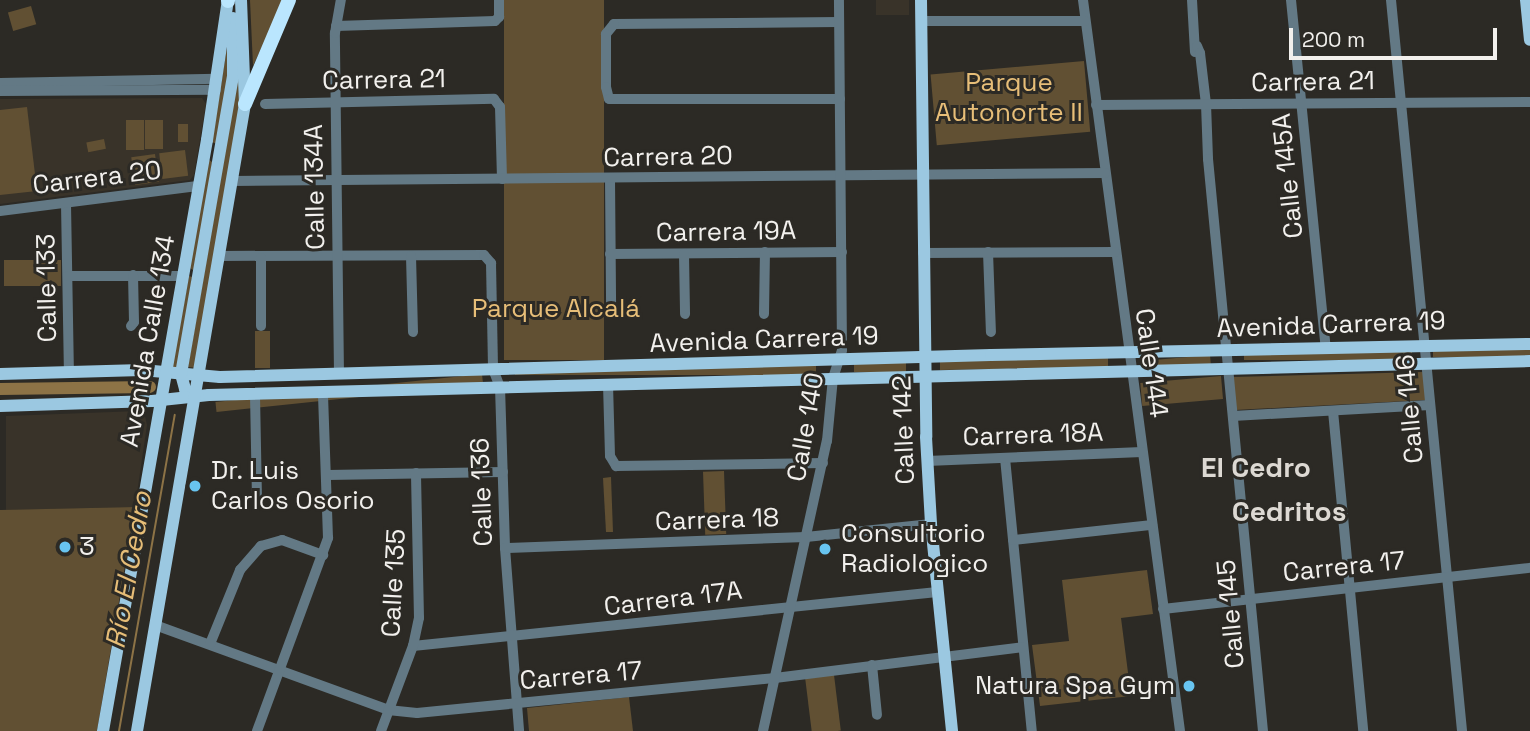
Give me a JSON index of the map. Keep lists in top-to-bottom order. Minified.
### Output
{"streets":{"main road":["Avenida Carrera 19","Avenida Calle 134","Calle 142"],"street":["Carrera 21","Carrera 20","Calle 145A","Calle 134A","Carrera 19A","Calle 133","Calle 144","Calle 146","Calle 140","Carrera 18A","Calle 136","Carrera 18","Carrera 17","Calle 135","Carrera 17A","Calle 145"]},"crossings":[["Carrera 21","Carrera 20"],["Carrera 21","Calle 145A"],["Carrera 21","Calle 134A"],["Carrera 21","Calle 144"],["Carrera 21","Calle 146"],["Carrera 21","Calle 145"],["Carrera 20","Calle 134A"],["Carrera 20","Calle 133"],["Carrera 20","Avenida Calle 134"],["Carrera 20","Calle 144"],["Carrera 20","Calle 140"],["Carrera 20","Calle 142"],["Calle 145A","Avenida Carrera 19"],["Calle 134A","Avenida Carrera 19"],["Carrera 19A","Calle 140"],["Calle 133","Avenida Carrera 19"],["Avenida Carrera 19","Avenida Calle 134"],["Avenida Carrera 19","Calle 144"],["Avenida Carrera 19","Calle 146"],["Avenida Carrera 19","Calle 140"],["Avenida Carrera 19","Calle 142"],["Avenida Carrera 19","Calle 136"],["Avenida Carrera 19","Calle 145"],["Avenida Calle 134","Carrera 17"],["Calle 144","Carrera 18A"],["Calle 144","Carrera 17"],["Calle 146","Carrera 17"],["Calle 140","Carrera 18"],["Calle 140","Carrera 17"],["Calle 140","Carrera 17A"],["Calle 142","Carrera 18A"],["Calle 142","Carrera 18"],["Calle 142","Carrera 17"],["Calle 142","Carrera 17A"],["Calle 136","Carrera 18"],["Calle 136","Carrera 17"],["Calle 136","Carrera 17A"],["Carrera 17","Calle 135"],["Carrera 17","Calle 145"],["Calle 135","Carrera 17A"]],"districts":["El Cedro","Cedritos"],"water":["Río El Cedro"],"parks":["Parque Autonorte II","Parque Alcalá"],"places":["Dr. Luis Carlos Osorio","3","Consultorio Radiologico","Natura Spa Gym"],"scale_bar":"200 m"}
